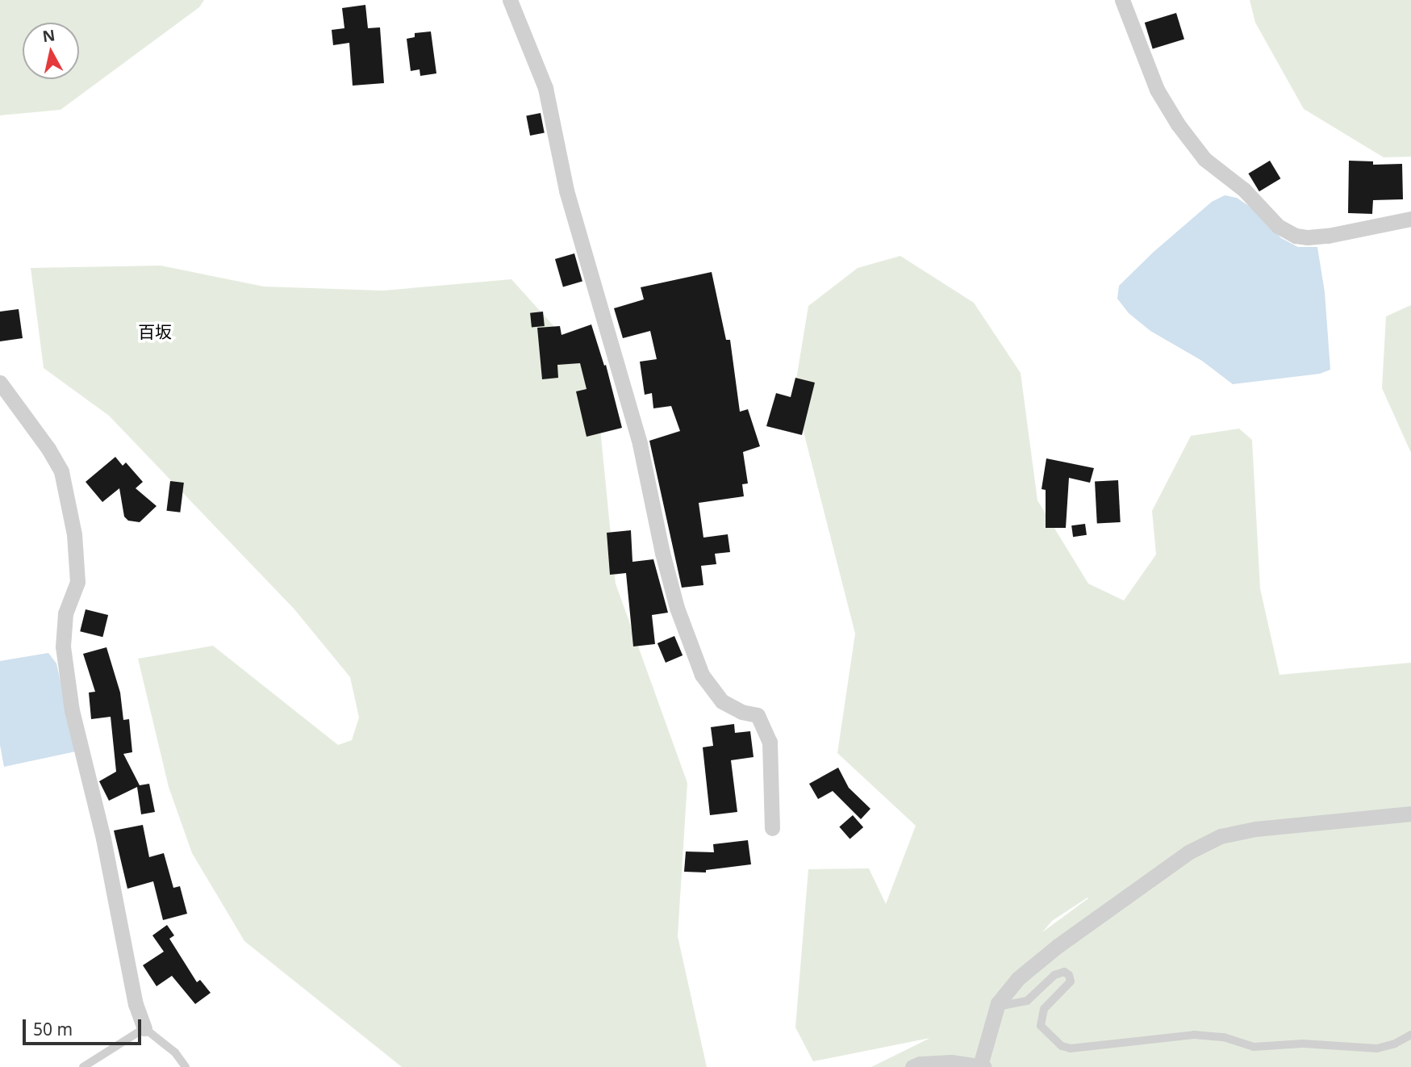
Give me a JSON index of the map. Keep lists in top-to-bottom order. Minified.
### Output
{"districts":["百坂"],"scale_bar":"50 m","north":"top"}
